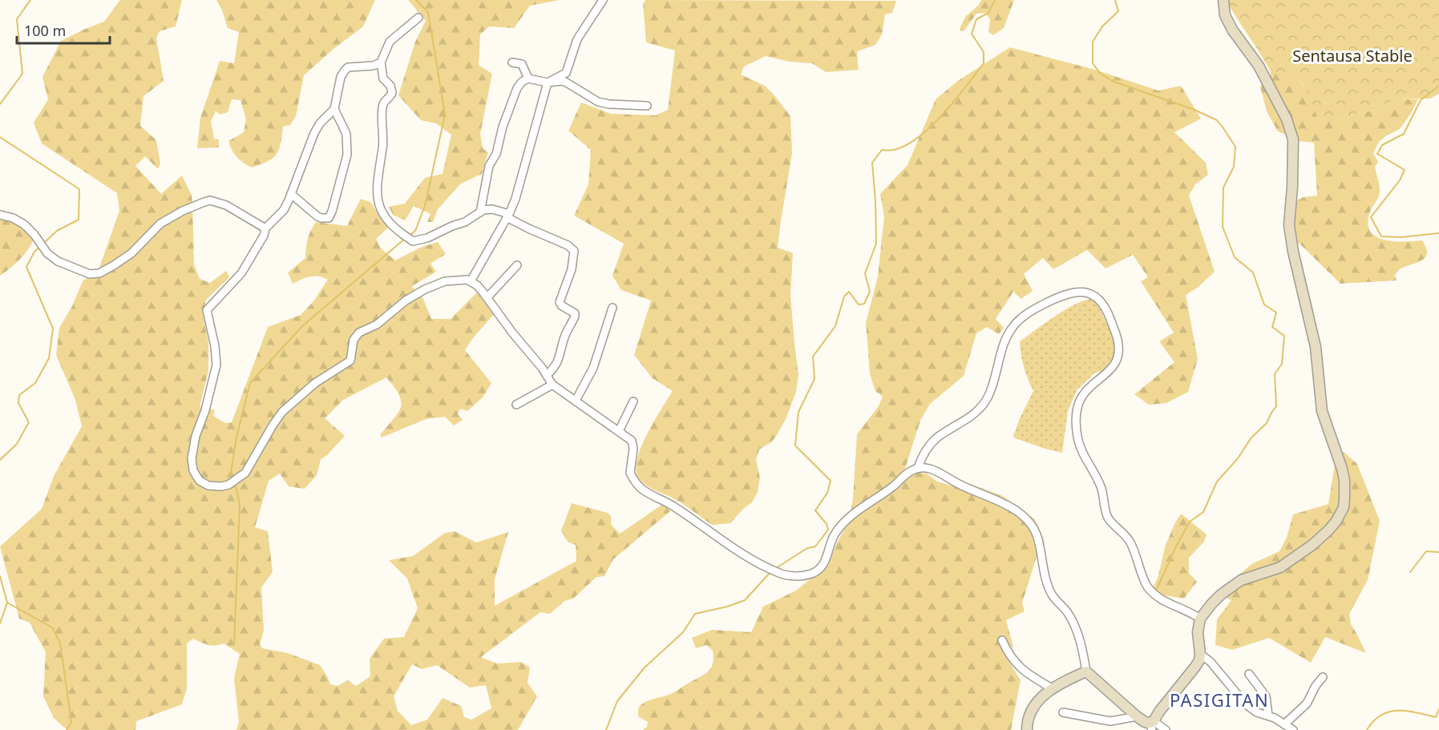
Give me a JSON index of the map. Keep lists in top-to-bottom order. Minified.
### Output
{"districts":["PASIGITAN"],"parks":["Sentausa Stable"],"scale_bar":"100 m"}
